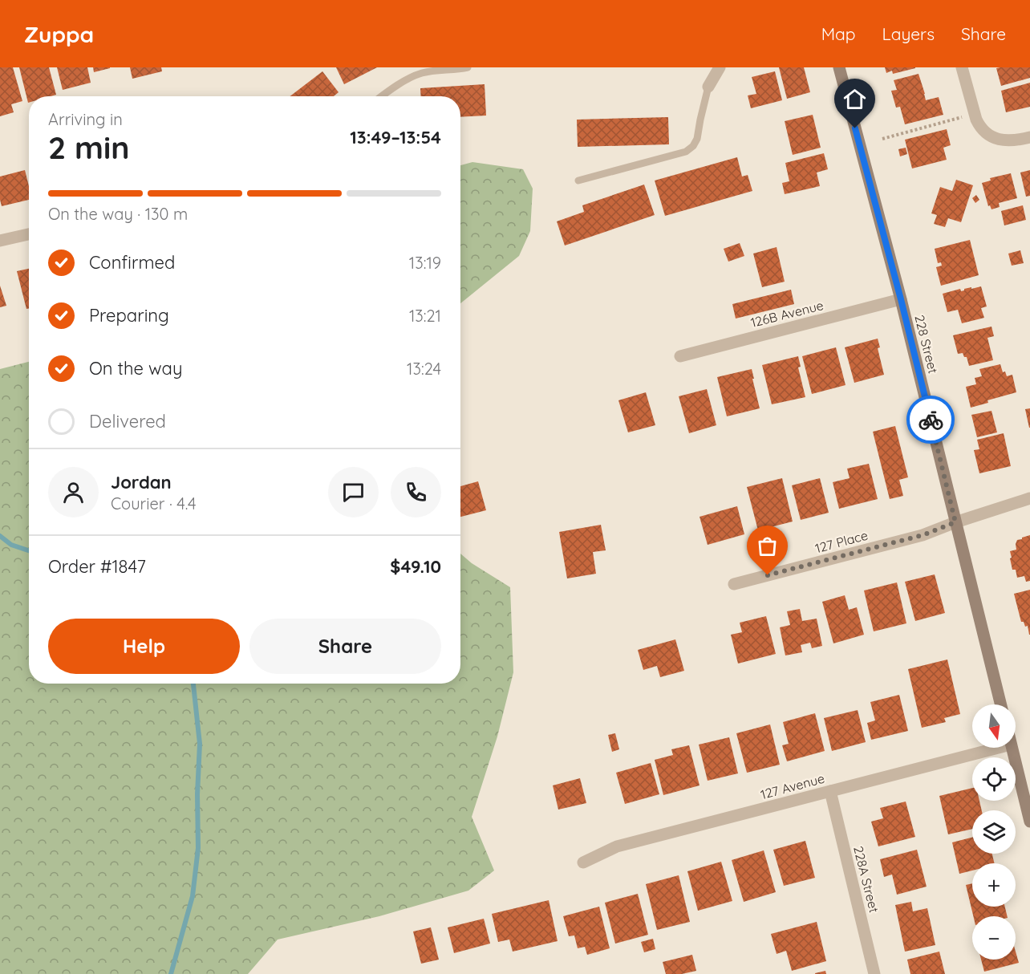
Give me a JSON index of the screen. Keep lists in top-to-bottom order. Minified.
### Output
{"streets":{"street":["126B Avenue","228 Street","127 Place","127 Avenue","228A Street"]},"crossings":[["126B Avenue","228 Street"],["228 Street","127 Place"],["127 Avenue","228A Street"]],"north":"bottom","page":{"header":"Zuppa","nav":["Map","Layers","Share"],"heading":["2 min","Arriving in","13:49–13:54"],"panel":["Jordan","Courier · 4.4","Order #1847","$49.10"],"bar":"On the way · 130 m","list":[["Confirmed","13:19"],["Preparing","13:21"],["On the way","13:24"],"Delivered"],"buttons":["Help","Share"],"map_buttons":["+","−"]}}
